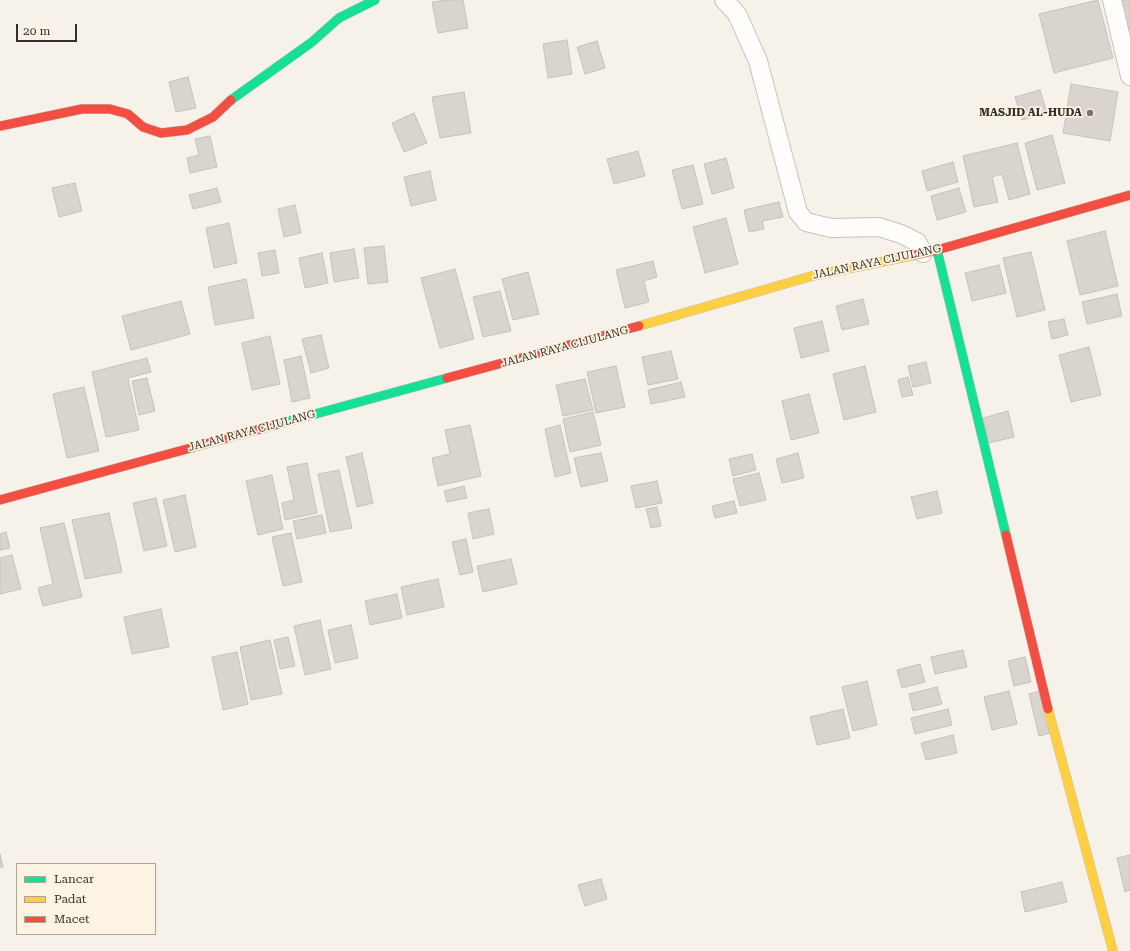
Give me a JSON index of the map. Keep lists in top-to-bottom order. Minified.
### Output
{"streets":{"main road":["JALAN RAYA CIJULANG"]},"places":["MASJID AL-HUDA"],"legend":["Lancar","Padat","Macet"],"scale_bar":"20 m"}
